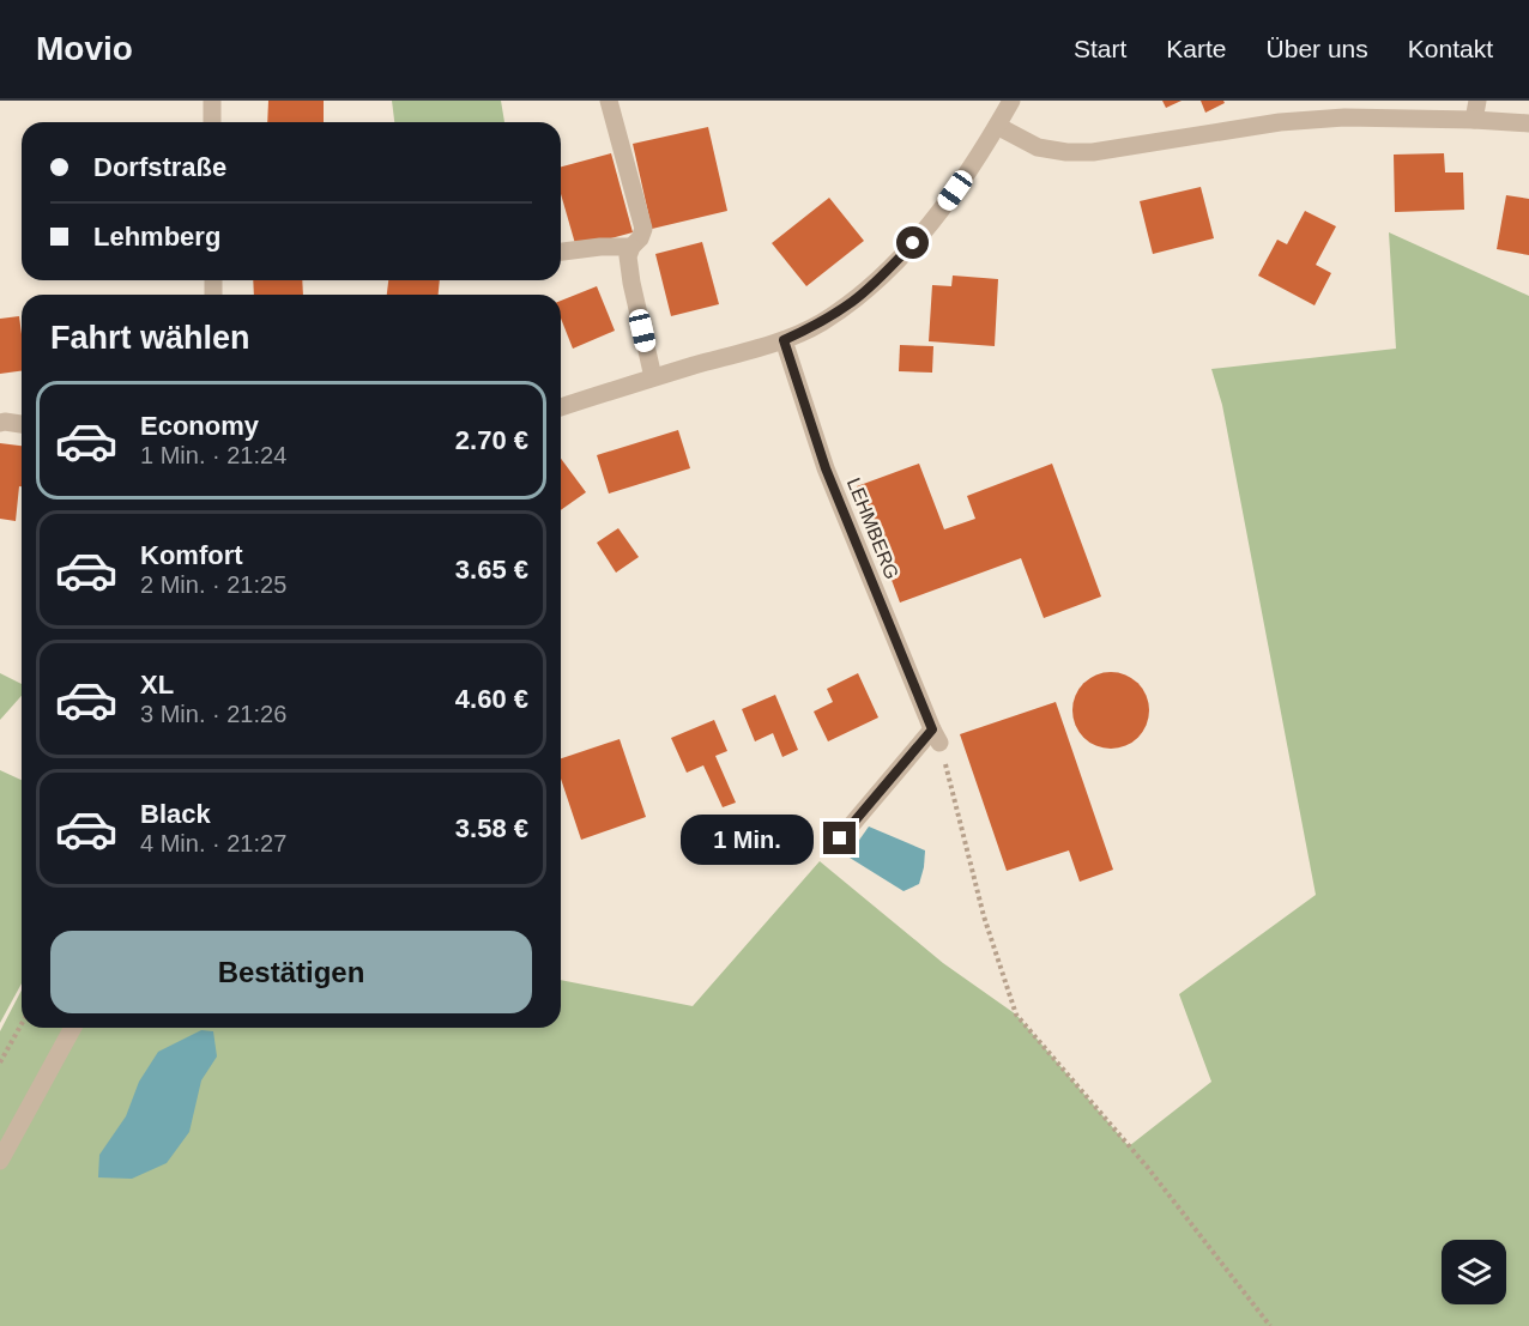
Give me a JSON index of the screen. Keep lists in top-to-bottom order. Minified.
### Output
{"streets":{"street":["LEHMBERG"]},"page":{"header":"Movio","nav":["Start","Karte","Über uns","Kontakt"],"banner":["Dorfstraße","Lehmberg"],"heading":"Fahrt wählen","list":[{"name":"Economy","note":"1 Min. · 21:24","value":"2.70 €"},{"name":"Komfort","note":"2 Min. · 21:25","value":"3.65 €"},{"name":"XL","note":"3 Min. · 21:26","value":"4.60 €"},{"name":"Black","note":"4 Min. · 21:27","value":"3.58 €"}],"bubble":"1 Min.","buttons":"Bestätigen"}}
